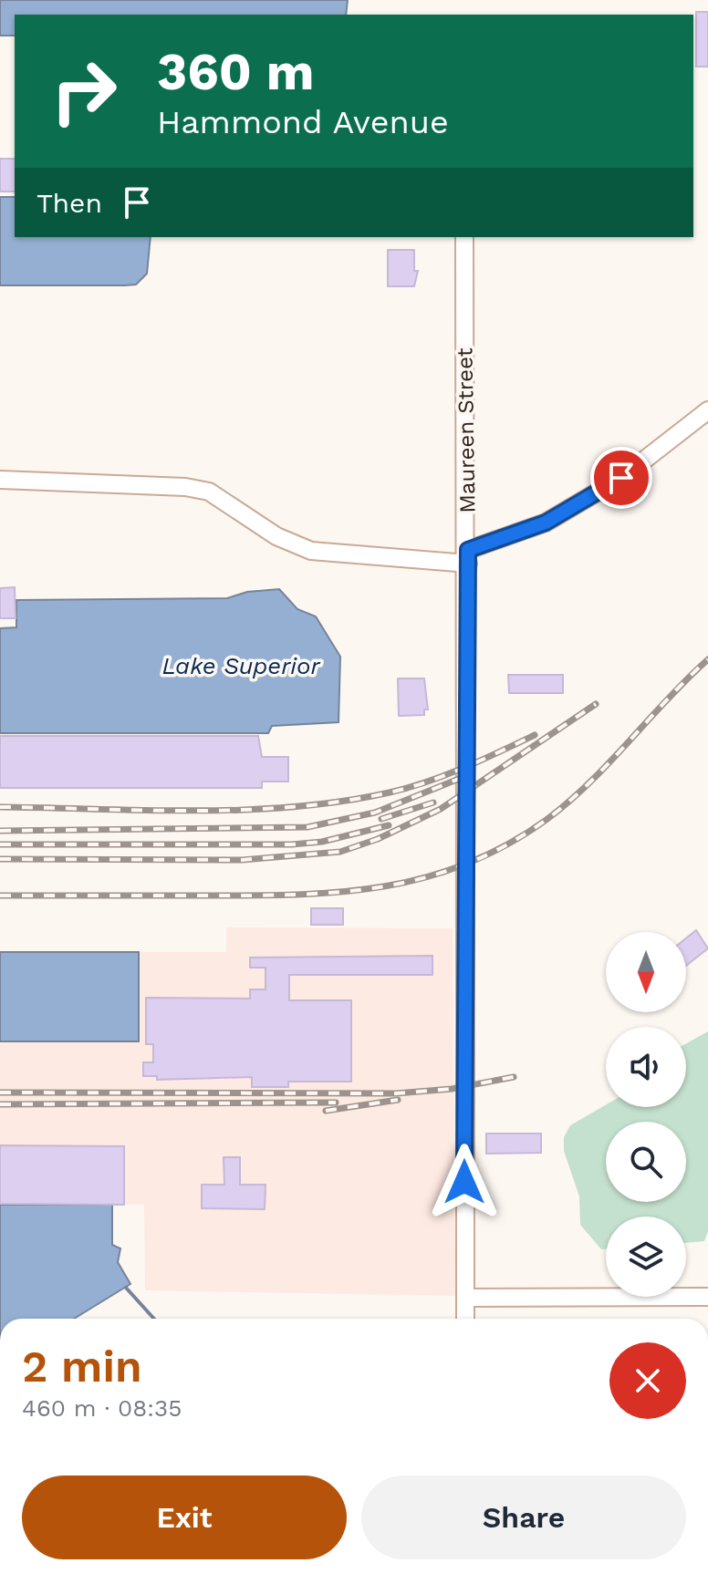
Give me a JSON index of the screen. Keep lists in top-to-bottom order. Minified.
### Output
{"streets":{"street":["Maureen Street"]},"water":["Lake Superior"],"north":"bottom","page":{"turn":["360 m","Hammond Avenue"],"then":"Then","heading":["2 min","460 m · 08:35"],"buttons":["Exit","Share"]}}
